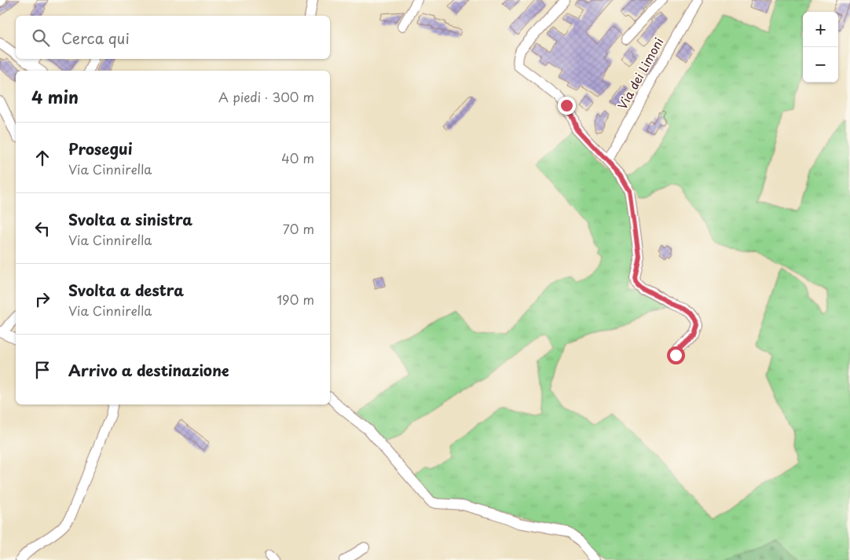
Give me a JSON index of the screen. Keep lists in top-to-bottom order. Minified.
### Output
{"streets":{"street":["Via dei Limoni"]},"page":{"map_buttons":["+","−"],"search":"Cerca qui","heading":["4 min","A piedi · 300 m"],"list":[["Prosegui","Via Cinnirella","40 m"],["Svolta a sinistra","Via Cinnirella","70 m"],["Svolta a destra","Via Cinnirella","190 m"],"Arrivo a destinazione"]}}
